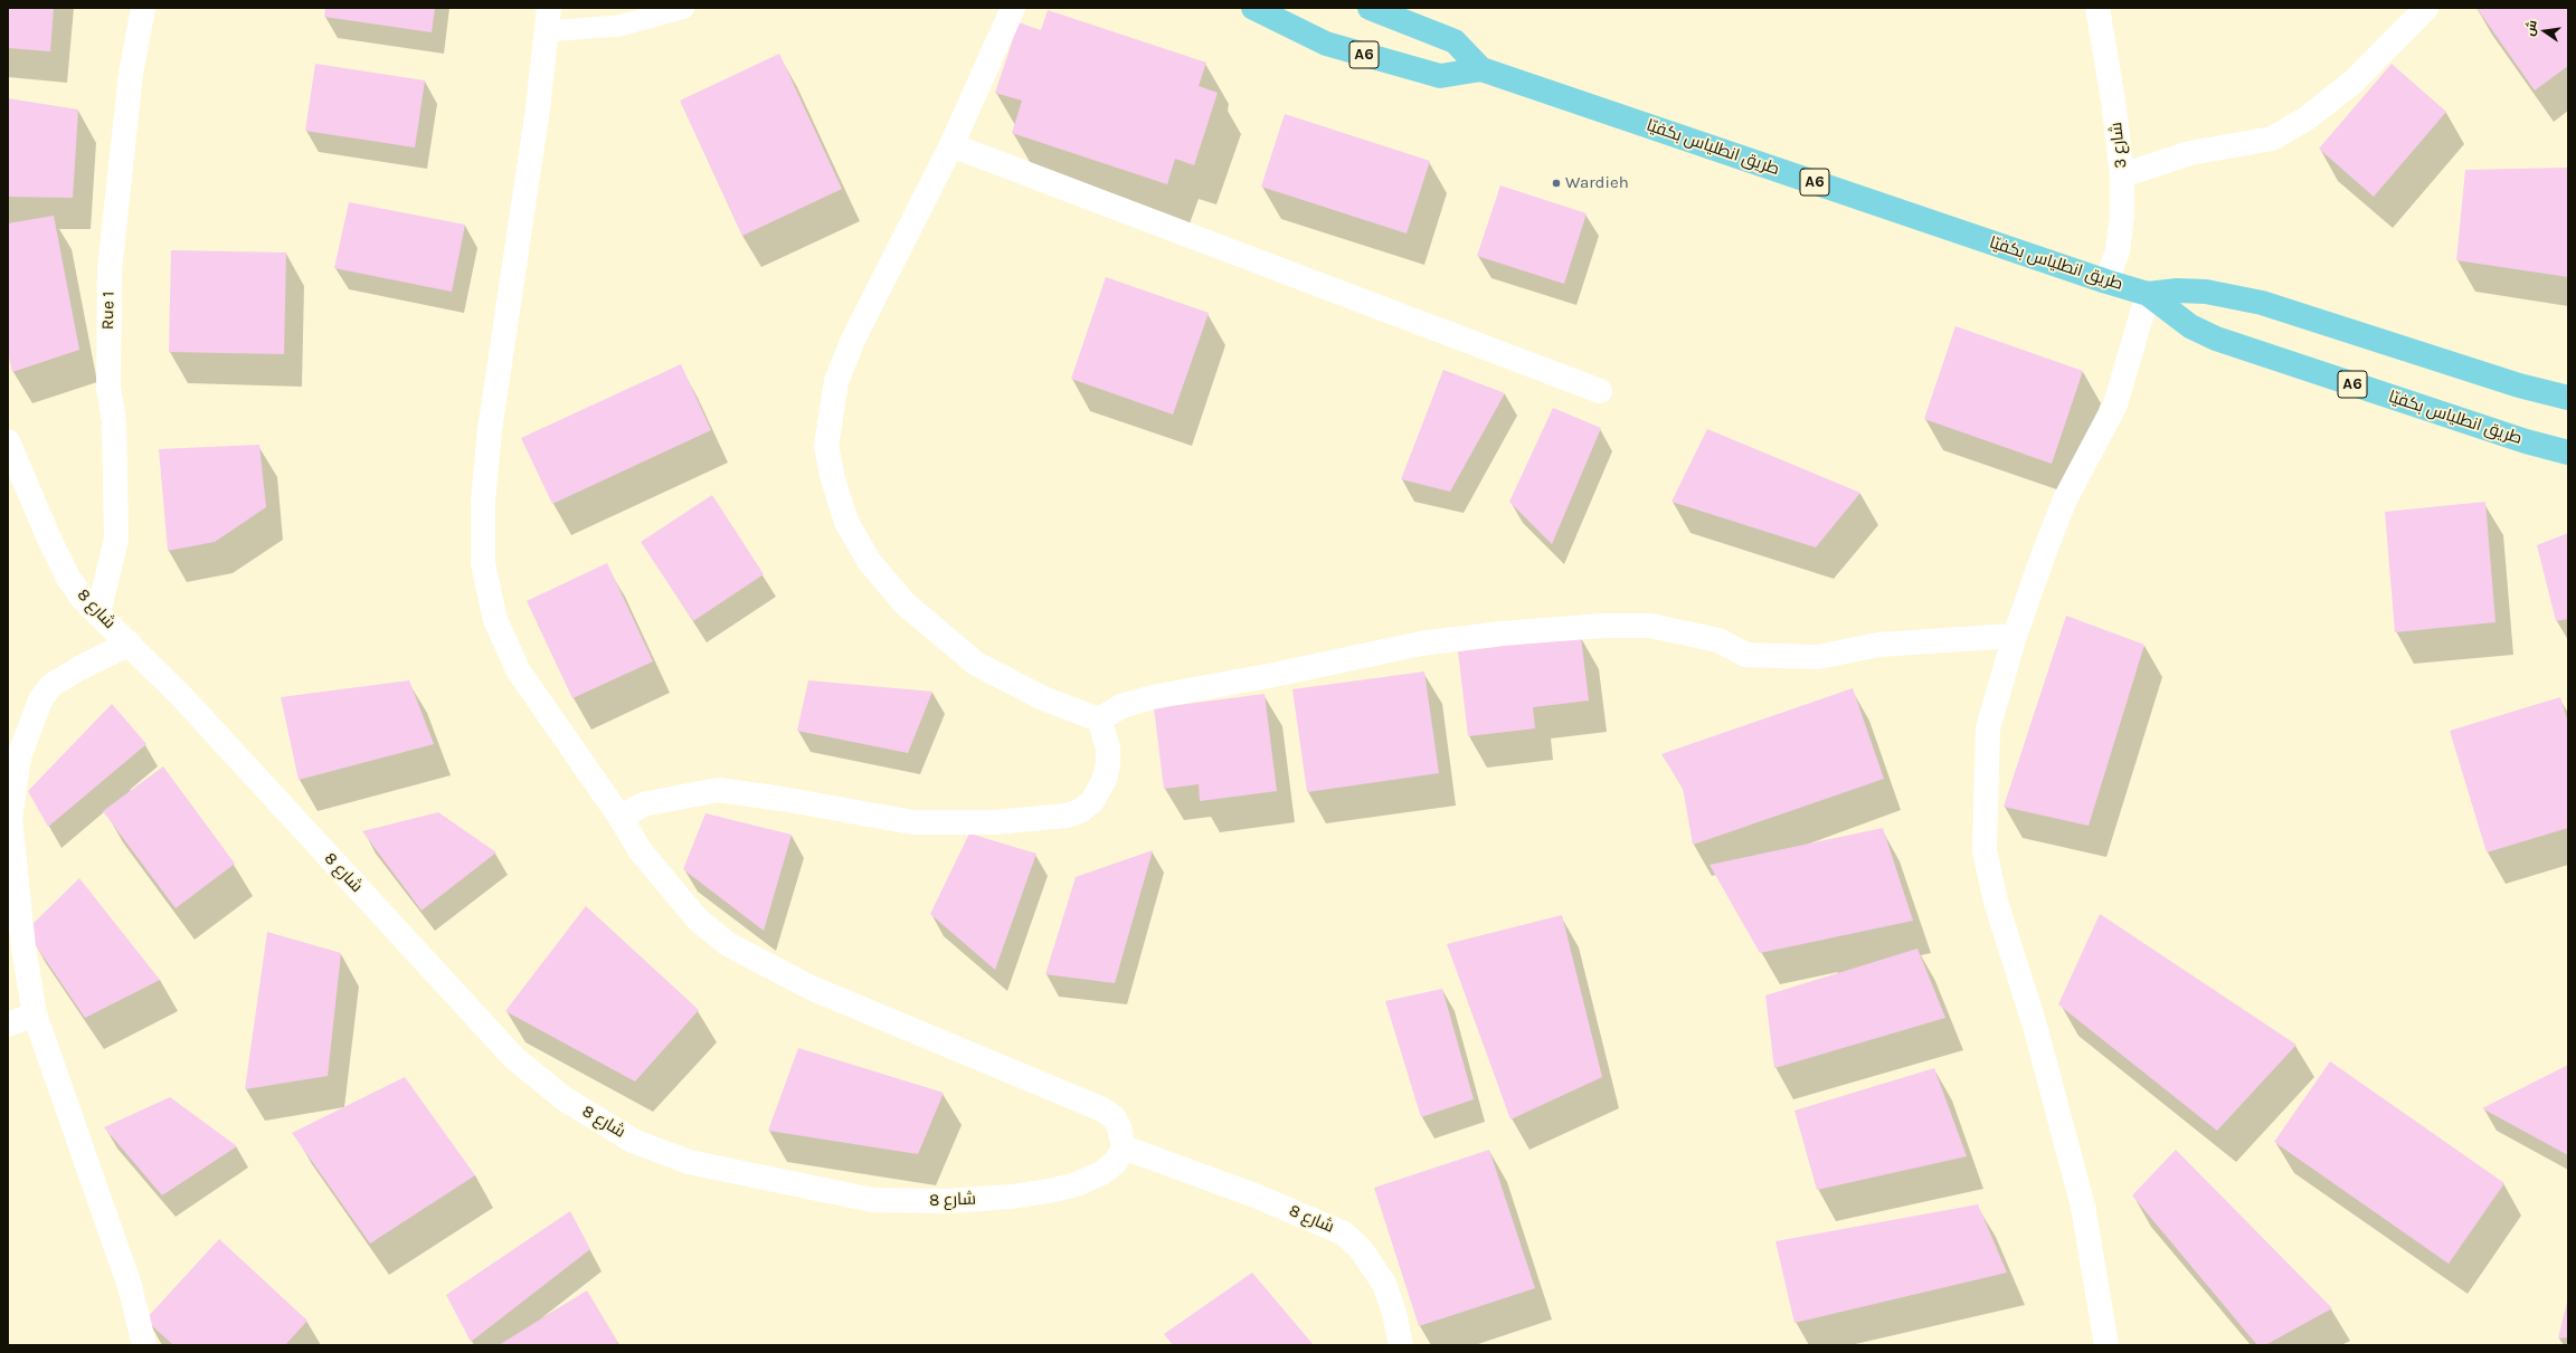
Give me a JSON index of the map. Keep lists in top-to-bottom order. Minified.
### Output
{"streets":{"highway":["A6","طريق انطلياس بكفيّا"],"street":["شارع 3","Rue 1","شارع 8"]},"crossings":[["شارع 3","طريق انطلياس بكفيّا"],["Rue 1","شارع 8"]],"places":["Wardieh"],"north":"left"}
